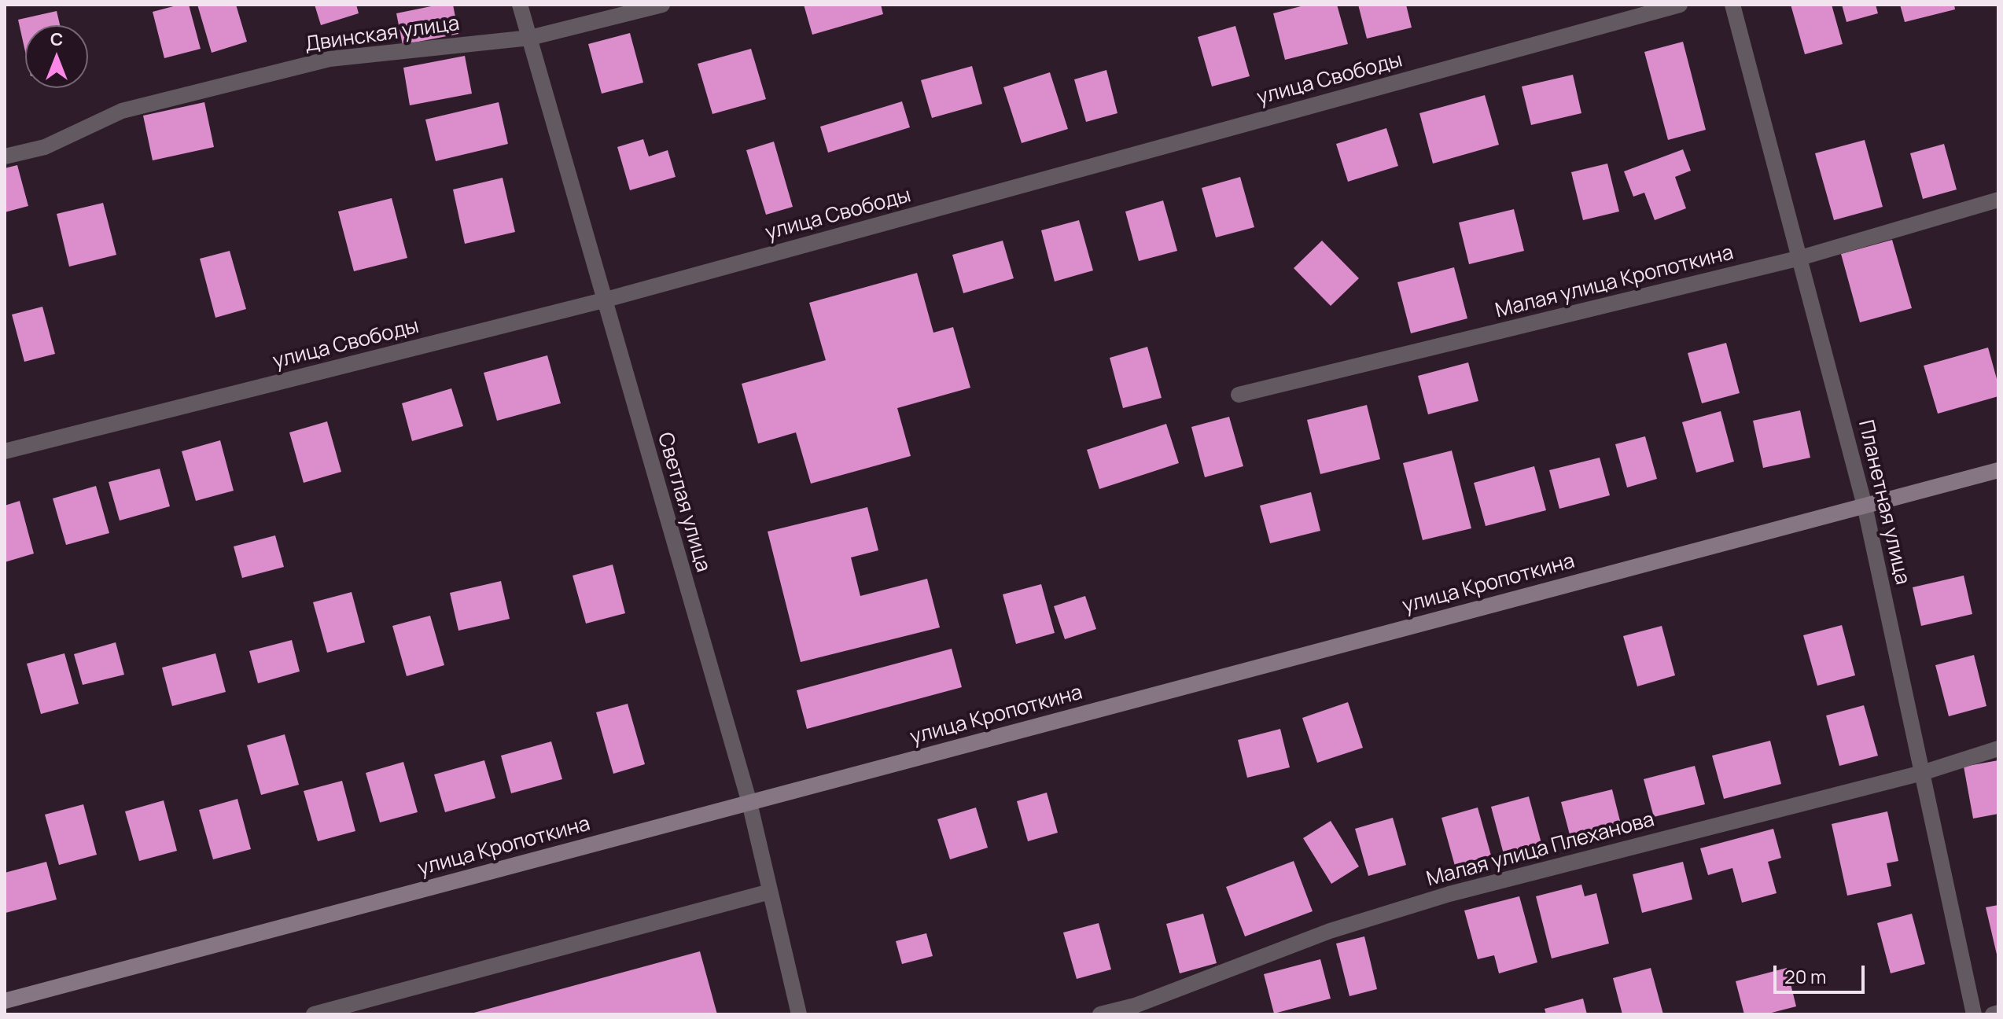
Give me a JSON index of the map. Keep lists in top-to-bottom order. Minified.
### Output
{"streets":{"main road":["улица Кропоткина"],"street":["Двинская улица","улица Свободы","Малая улица Кропоткина","Светлая улица","Планетная улица","Малая улица Плеханова"]},"crossings":[["Двинская улица","Светлая улица"],["улица Свободы","Светлая улица"],["Малая улица Кропоткина","Планетная улица"],["Светлая улица","улица Кропоткина"],["Планетная улица","улица Кропоткина"],["Планетная улица","Малая улица Плеханова"]],"scale_bar":"20 m","north":"top"}
